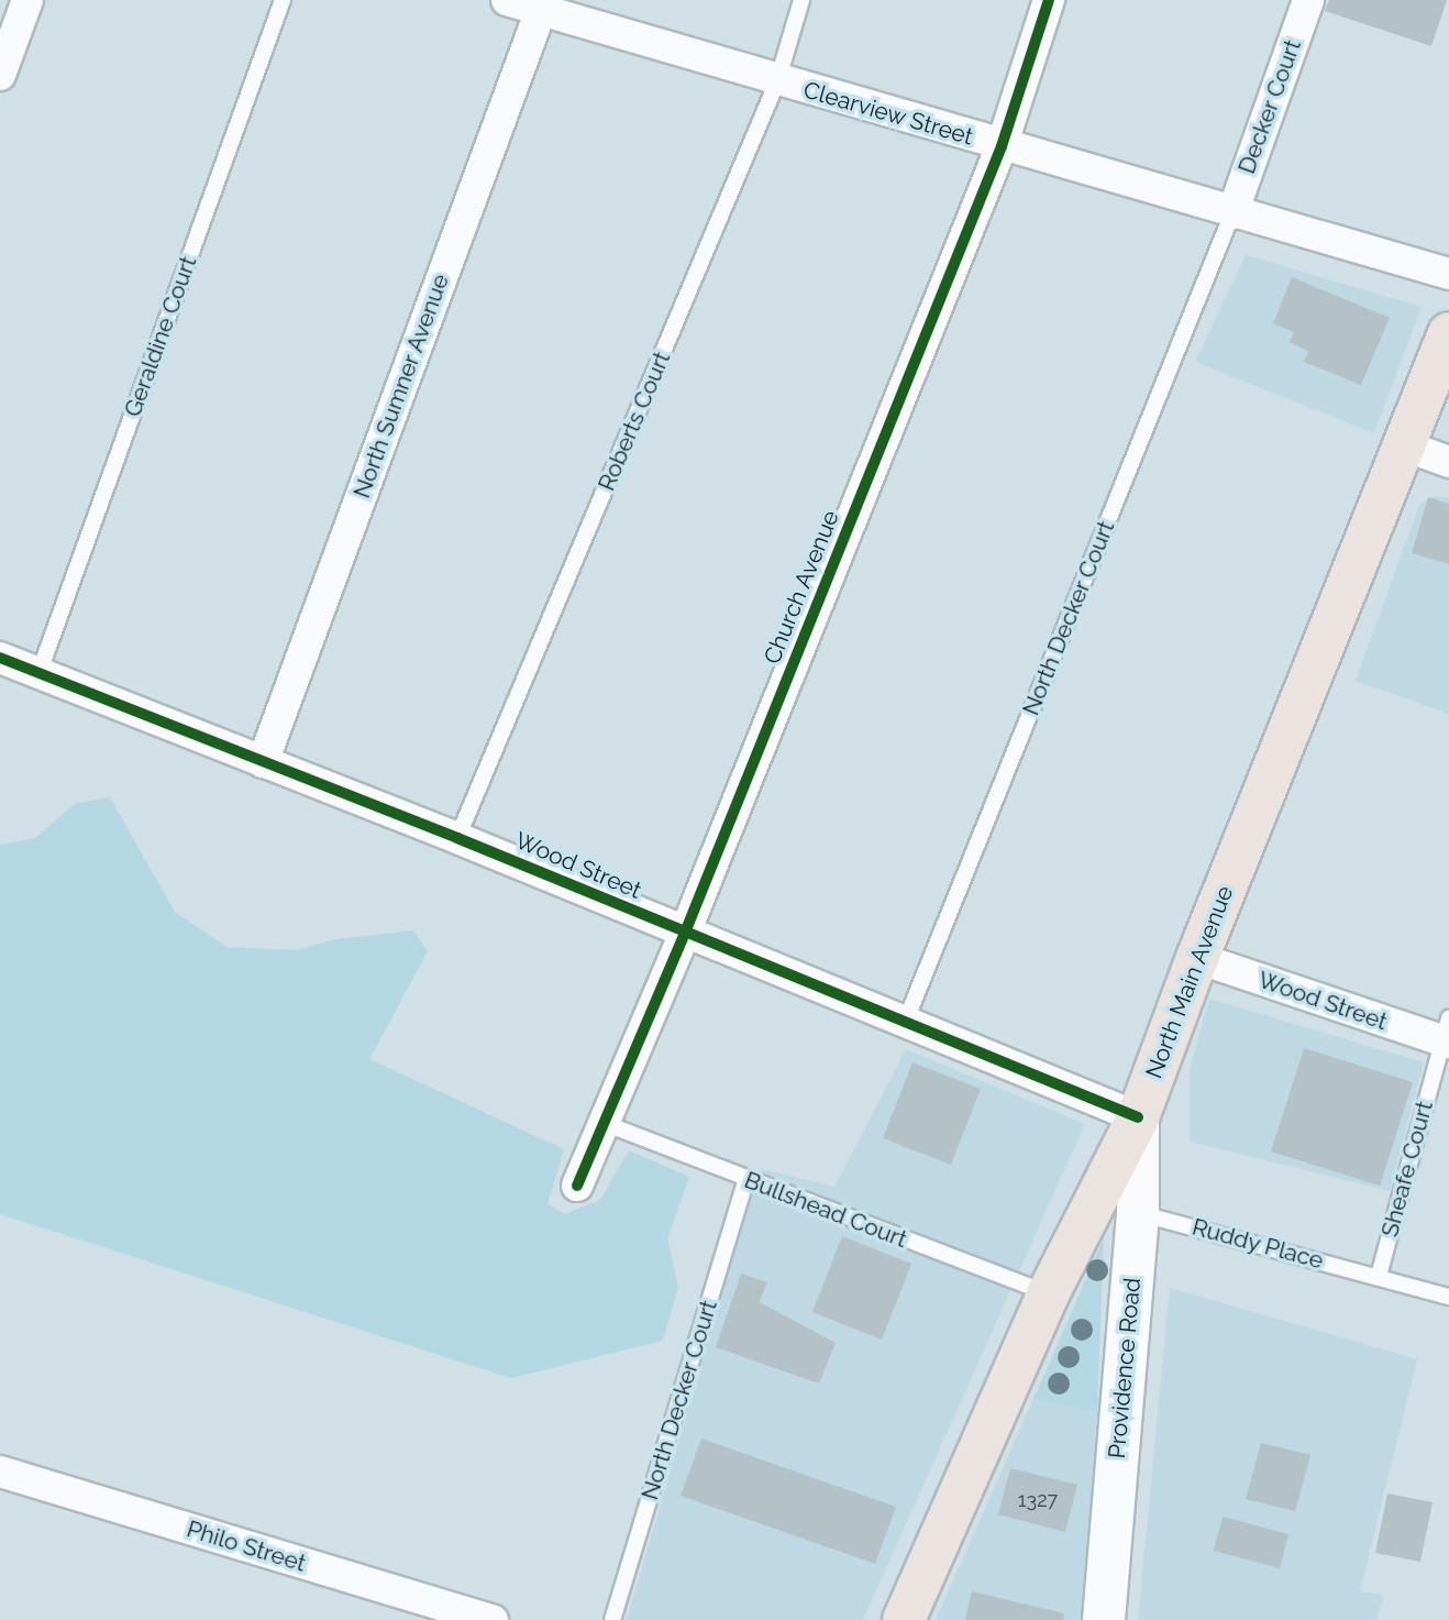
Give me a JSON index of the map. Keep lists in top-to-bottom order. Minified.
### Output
{"streets":{"main road":["North Main Avenue","Providence Road"],"street":["Decker Court","Clearview Street","North Sumner Avenue","Church Avenue","Wood Street","Philo Street"],"lane":["Geraldine Court","Roberts Court","North Decker Court","Sheafe Court","Bullshead Court","Ruddy Place"]},"crossings":[["Decker Court","Clearview Street"],["Decker Court","North Decker Court"],["Clearview Street","North Sumner Avenue"],["Clearview Street","Roberts Court"],["Clearview Street","Church Avenue"],["Clearview Street","North Decker Court"],["Geraldine Court","Wood Street"],["North Sumner Avenue","Wood Street"],["Roberts Court","Wood Street"],["Church Avenue","Wood Street"],["Church Avenue","Bullshead Court"],["North Decker Court","Wood Street"],["North Decker Court","Bullshead Court"],["Wood Street","North Main Avenue"],["Wood Street","Sheafe Court"],["Wood Street","Providence Road"],["North Main Avenue","Bullshead Court"],["North Main Avenue","Providence Road"],["Sheafe Court","Ruddy Place"],["Ruddy Place","Providence Road"]],"house_numbers":["1327"]}
